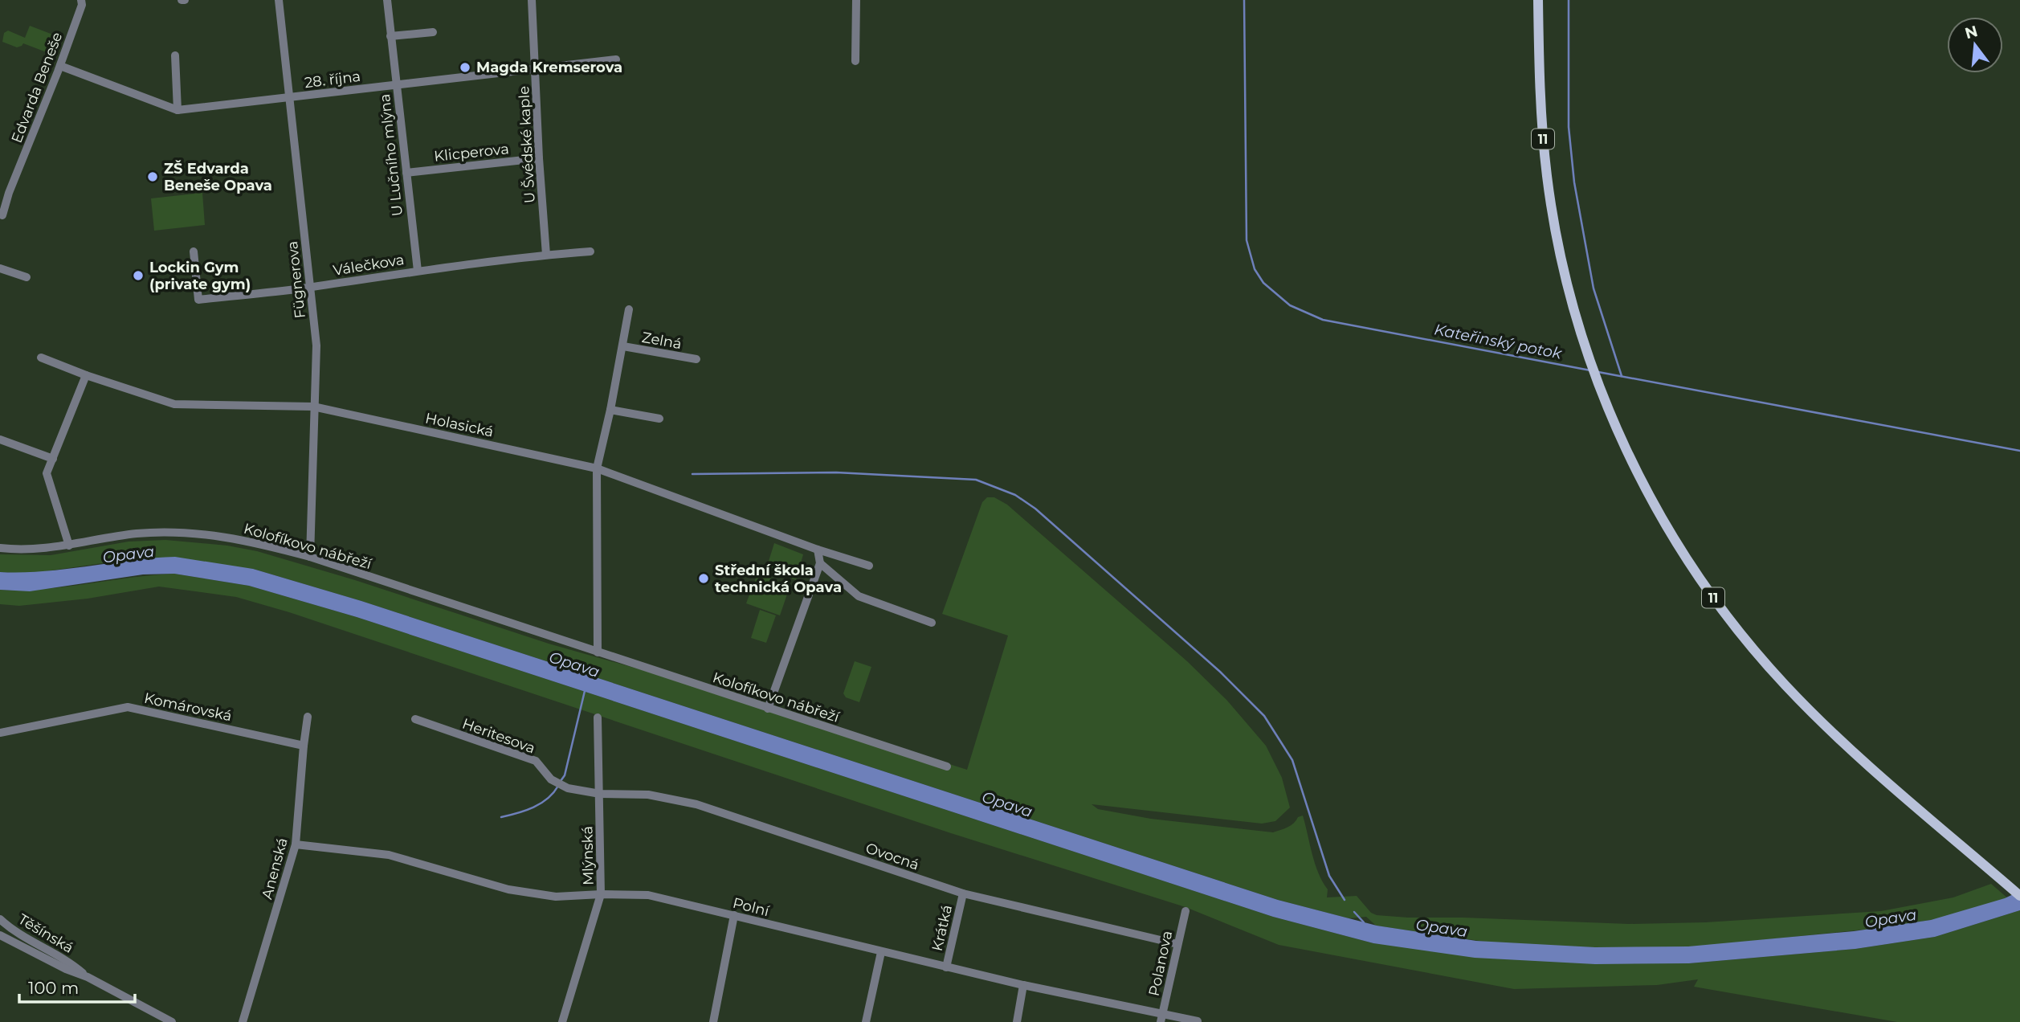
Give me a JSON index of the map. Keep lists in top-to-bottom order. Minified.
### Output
{"streets":{"main road":["11"],"street":["28. října","Edvarda Beneše","U Švédské kaple","Klicperova","U Lučního mlýna","Válečkova","Fügnerova","Zelná","Holasická","Kolofíkovo nábřeží","Komárovská","Heritesova","Mlýnská","Ovocná","Anenská","Polní","Krátká","Těšínská","Polanova"]},"crossings":[["28. října","Edvarda Beneše"],["28. října","U Švédské kaple"],["28. října","U Lučního mlýna"],["28. října","Fügnerova"],["U Švédské kaple","Klicperova"],["U Švédské kaple","Válečkova"],["Klicperova","U Lučního mlýna"],["U Lučního mlýna","Válečkova"],["Válečkova","Fügnerova"],["Fügnerova","Holasická"],["Fügnerova","Kolofíkovo nábřeží"],["Zelná","Holasická"],["Komárovská","Anenská"],["Heritesova","Mlýnská"],["Heritesova","Ovocná"],["Mlýnská","Ovocná"],["Mlýnská","Polní"],["Ovocná","Krátká"],["Ovocná","Polanova"],["Anenská","Polní"],["Polní","Krátká"],["Polní","Polanova"]],"water":["Kateřinský potok","Opava"],"places":["Magda Kremserova","ZŠ Edvarda Beneše Opava","Lockin Gym (private gym)","Střední škola technická Opava"],"scale_bar":"100 m","north":"top"}
